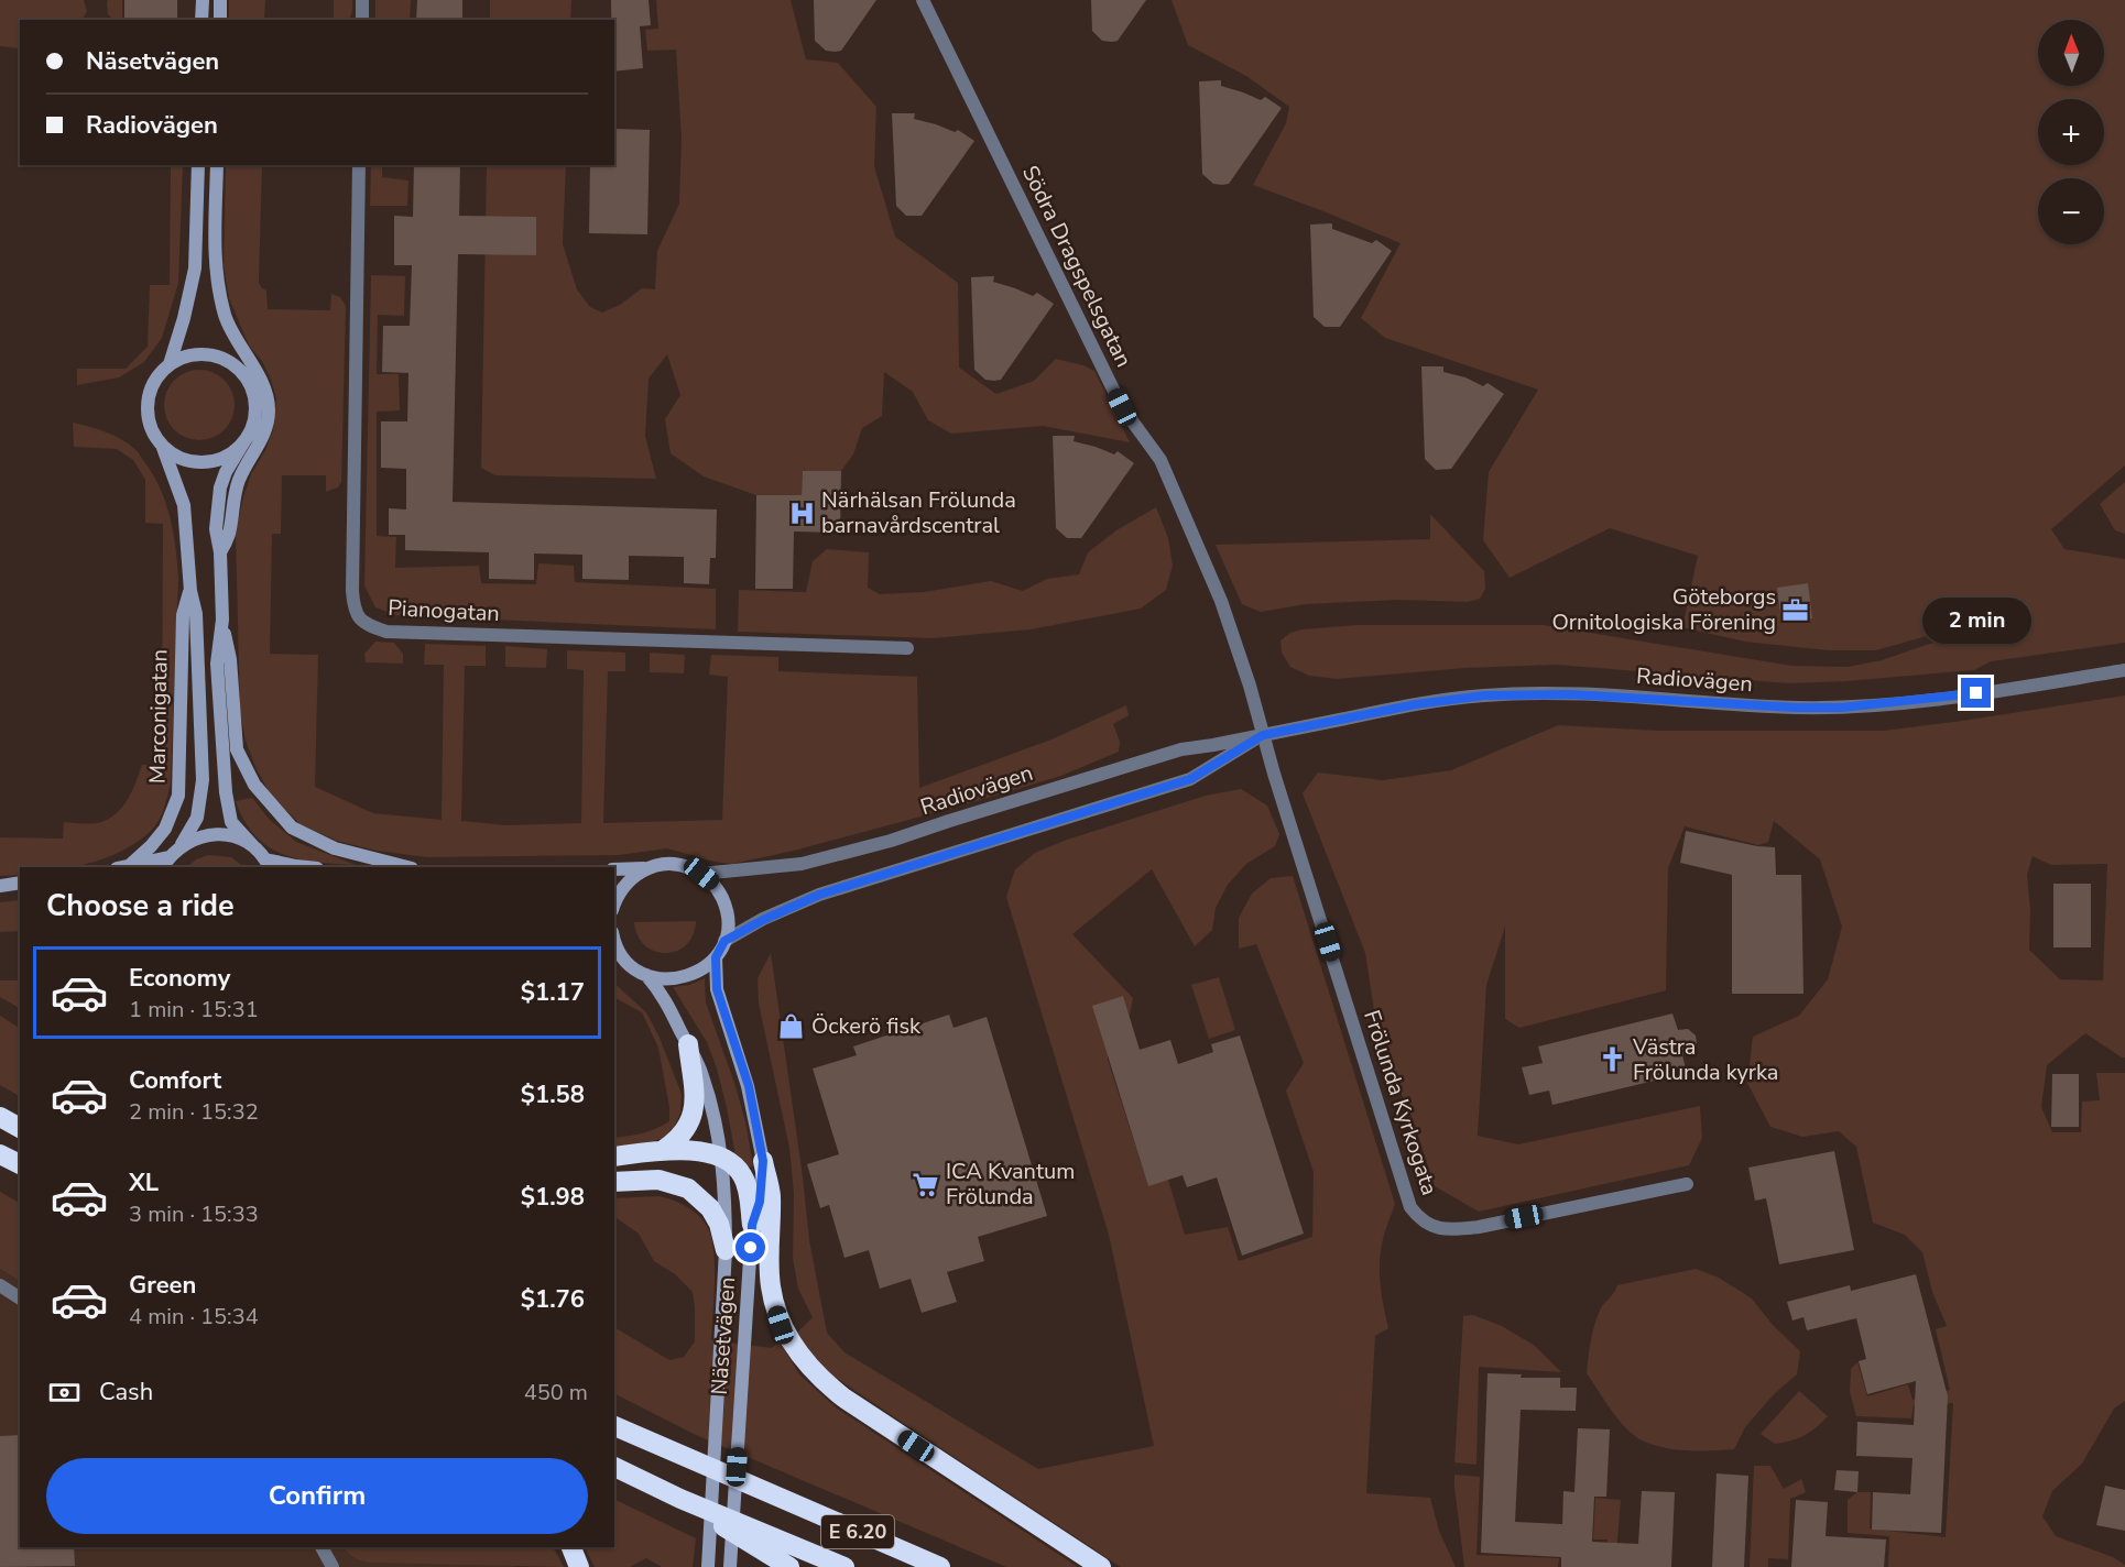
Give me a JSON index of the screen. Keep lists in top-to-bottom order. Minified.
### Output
{"streets":{"highway":["E 6.20"],"street":["Södra Dragspelsgatan","Pianogatan","Radiovägen","Marconigatan","Frölunda Kyrkogata","Näsetvägen"]},"crossings":[["Södra Dragspelsgatan","Radiovägen"],["Södra Dragspelsgatan","Frölunda Kyrkogata"],["Radiovägen","Frölunda Kyrkogata"]],"places":{"hospital":["Närhälsan Frölunda barnavårdscentral"],"office":["Göteborgs Ornitologiska Förening"],"shop":["Öckerö fisk"],"church":["Västra Frölunda kyrka"],"supermarket":["ICA Kvantum Frölunda"]},"north":"top","page":{"map_buttons":["+","−"],"banner":["Näsetvägen","Radiovägen"],"bubble":"2 min","heading":"Choose a ride","list":[{"name":"Economy","note":"1 min · 15:31","value":"$1.17"},{"name":"Comfort","note":"2 min · 15:32","value":"$1.58"},{"name":"XL","note":"3 min · 15:33","value":"$1.98"},{"name":"Green","note":"4 min · 15:34","value":"$1.76"}],"pay":["Cash","450 m"],"buttons":"Confirm"}}
